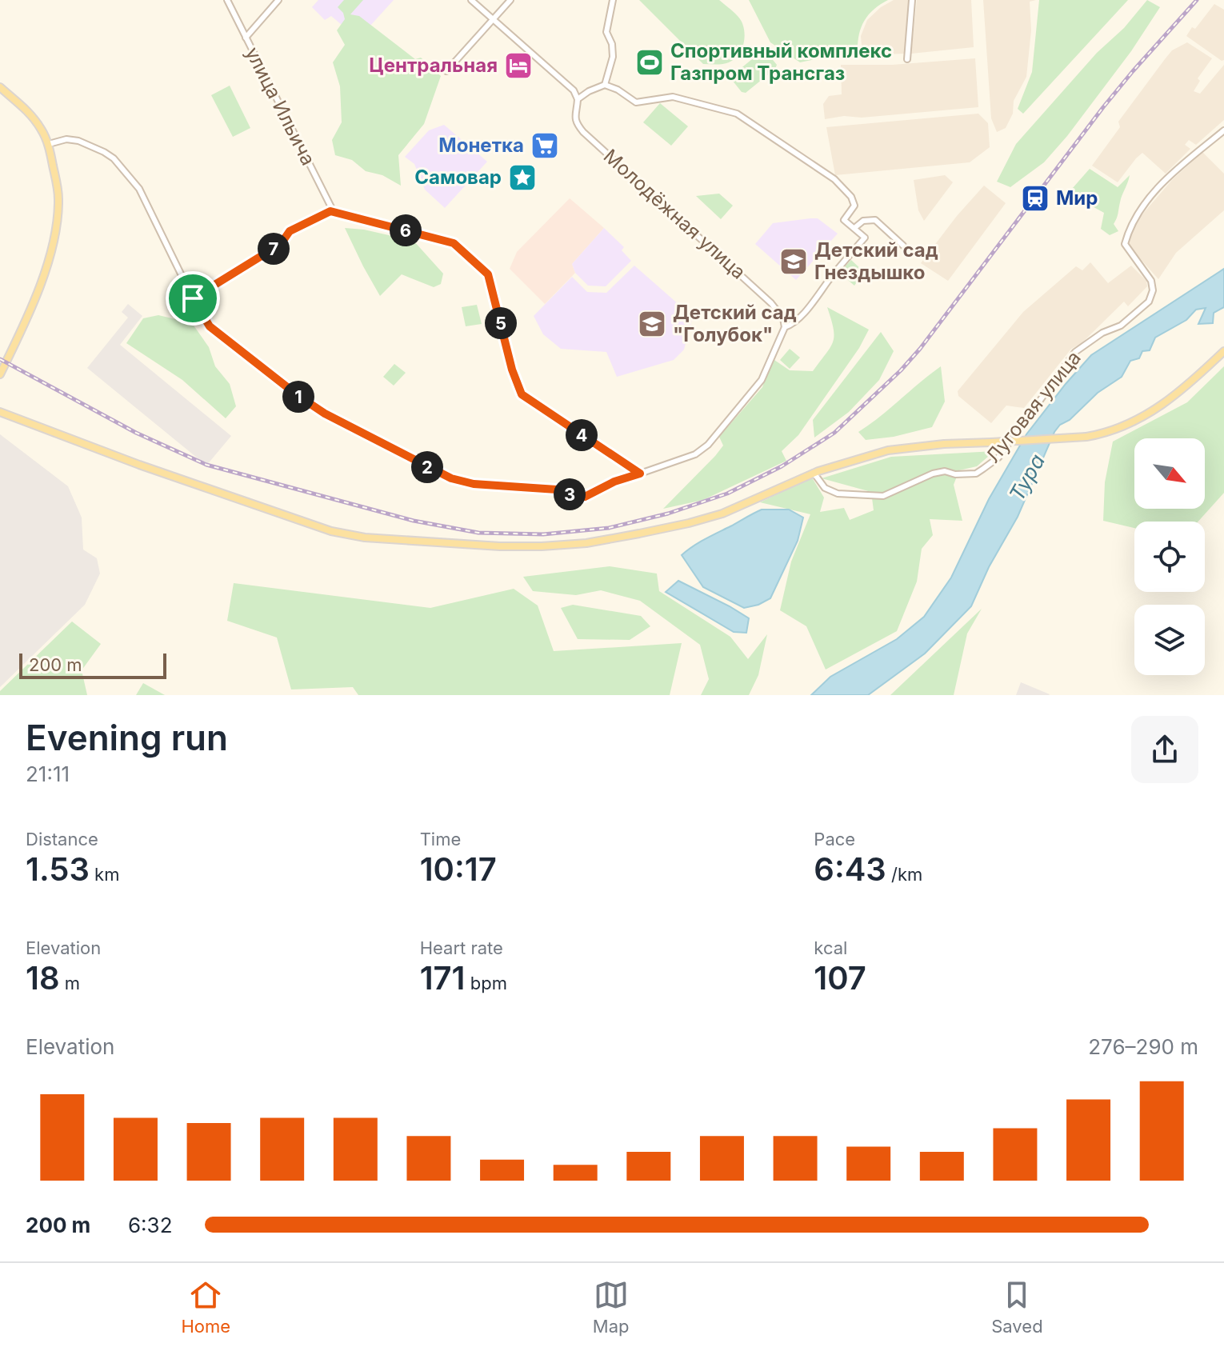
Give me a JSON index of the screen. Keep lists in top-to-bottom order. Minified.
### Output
{"streets":{"street":["улица Ильича","Молодёжная улица","Луговая улица"]},"water":["Тура"],"places":{"sports":["Спортивный комплекс Газпром Трансгаз"],"hotel":["Центральная"],"supermarket":["Монетка"],"place":["Самовар"],"station":["Мир"],"school or university":["Детский сад Гнездышко","Детский сад \"Голубок\""]},"scale_bar":"200 m","north":"bottom right","page":{"pins":["6","7","5","1","4","2","3"],"scale":"200 m","heading":["Evening run","21:11"],"stats":[["Distance","1.53 km"],["Time","10:17"],["Pace","6:43 /km"],["Elevation","18 m"],["Heart rate","171 bpm"],["kcal","107"]],"chart":["Elevation","276–290 m"],"list":[{"name":"200 m","note":"6:32"}],"tabs":["Home","Map","Saved"]}}
